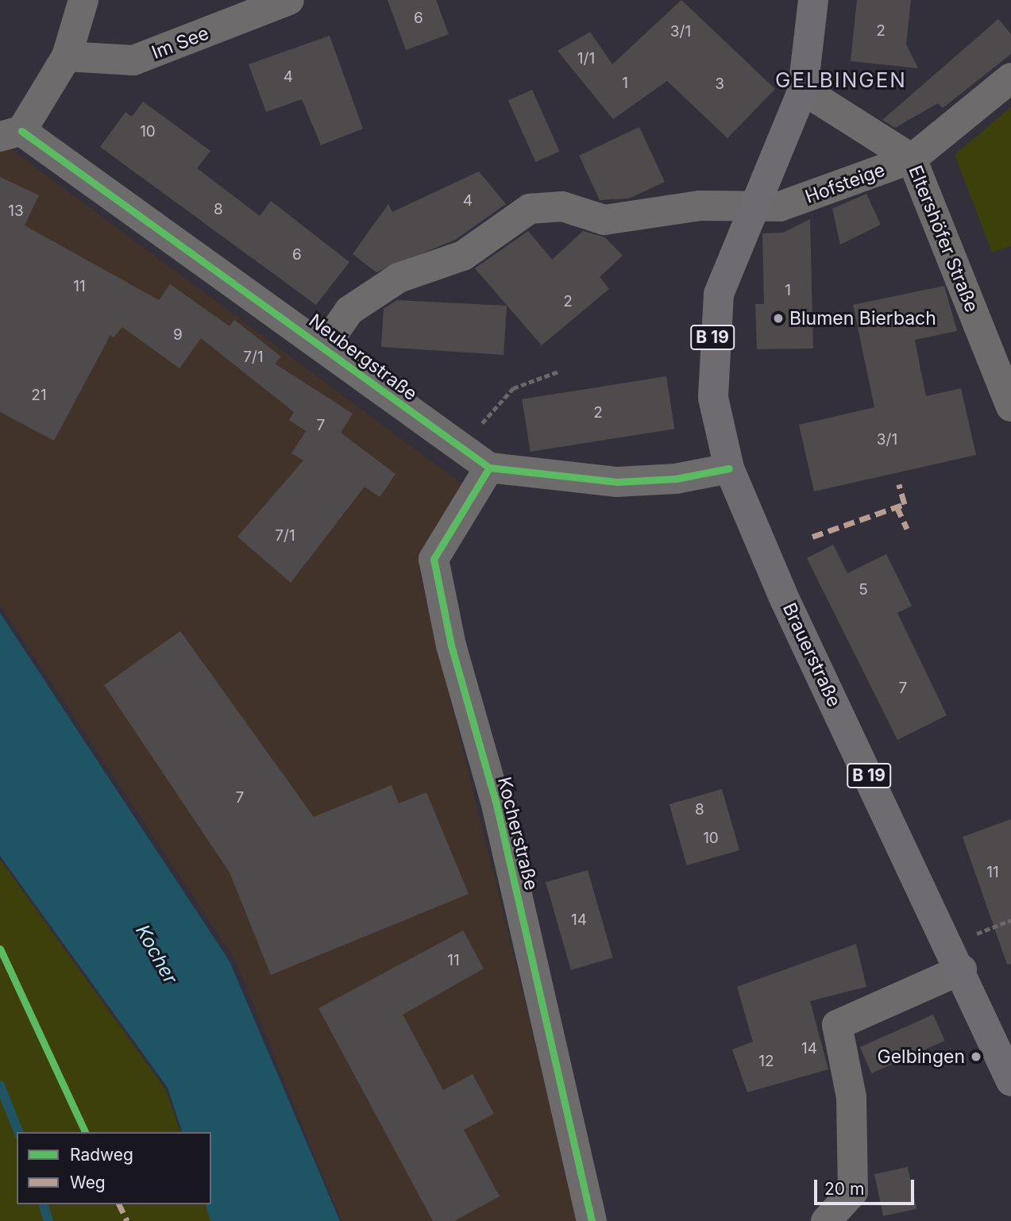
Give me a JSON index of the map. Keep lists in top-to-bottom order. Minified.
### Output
{"streets":{"main road":["B 19","Brauerstraße"],"street":["Im See","Hofsteige","Eltershöfer Straße","Neubergstraße","Kocherstraße"]},"crossings":[["Hofsteige","Eltershöfer Straße"],["Hofsteige","B 19"],["Hofsteige","Neubergstraße"],["Hofsteige","Brauerstraße"],["Eltershöfer Straße","B 19"],["B 19","Brauerstraße"],["Neubergstraße","Brauerstraße"],["Neubergstraße","Kocherstraße"]],"districts":["GELBINGEN"],"water":["Kocher"],"places":["Blumen Bierbach","Gelbingen"],"house_numbers":["6","2","3/1","1/1","4","1","3","10","4","8","13","6","11","1","2","9","7/1","21","2","7","3/1","7/1","5","7","7","8","10","11","14","11","14","12"],"legend":["Radweg","Weg"],"scale_bar":"20 m"}
